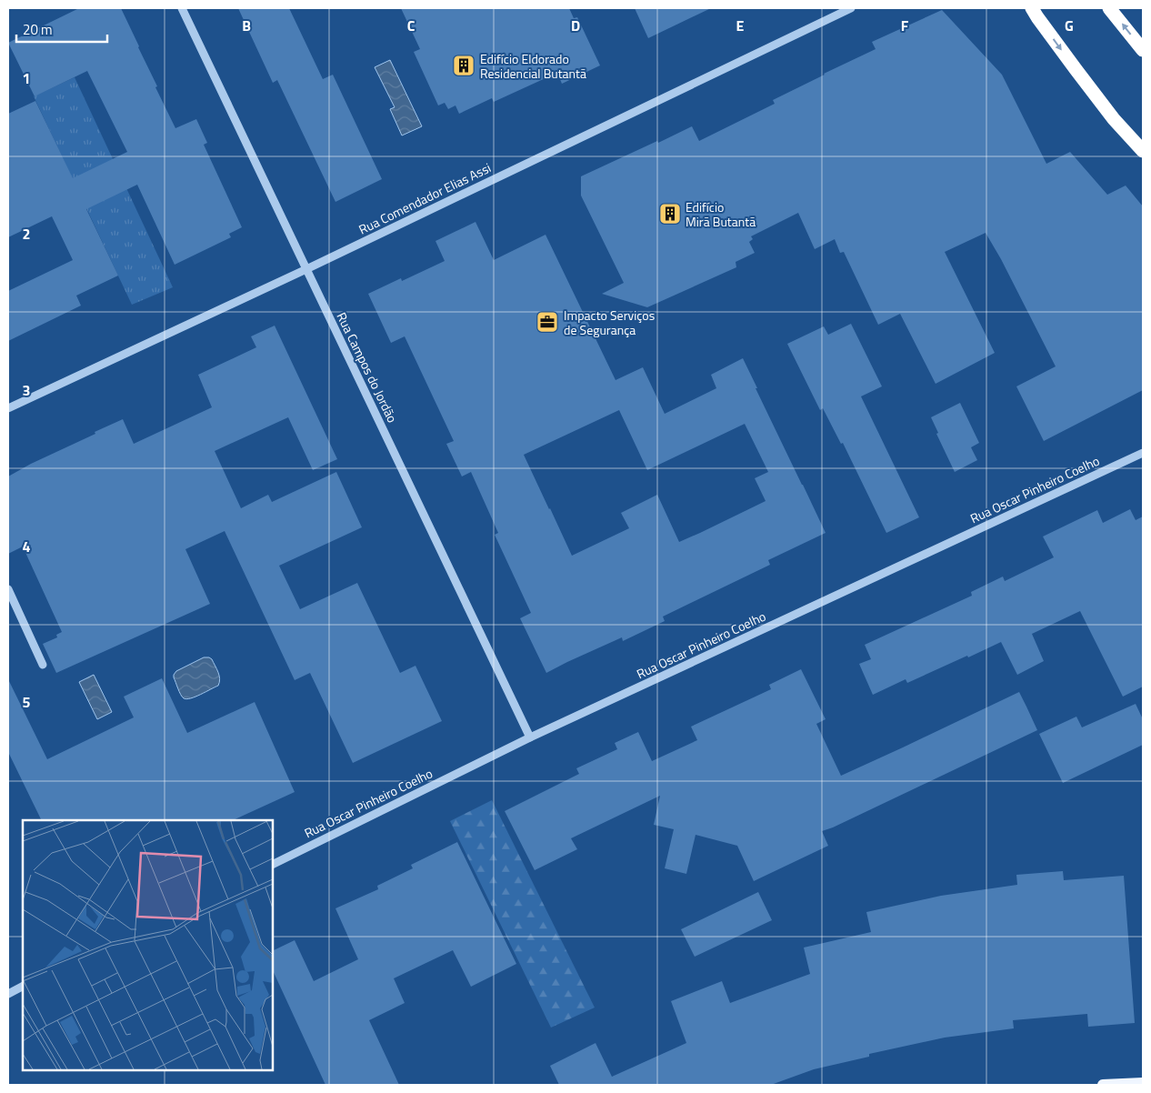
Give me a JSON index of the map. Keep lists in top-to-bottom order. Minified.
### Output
{"streets":{"street":["Rua Comendador Elias Assi","Rua Campos do Jordão","Rua Oscar Pinheiro Coelho"]},"crossings":[["Rua Comendador Elias Assi","Rua Campos do Jordão"],["Rua Campos do Jordão","Rua Oscar Pinheiro Coelho"]],"places":{"building":["Edifício Eldorado Residencial Butantã","Edifício Mirã Butantã"],"office":["Impacto Serviços de Segurança"]},"scale_bar":"20 m","grid":{"columns":["B","C","D","E","F","G"],"rows":["1","2","3","4","5"]}}
